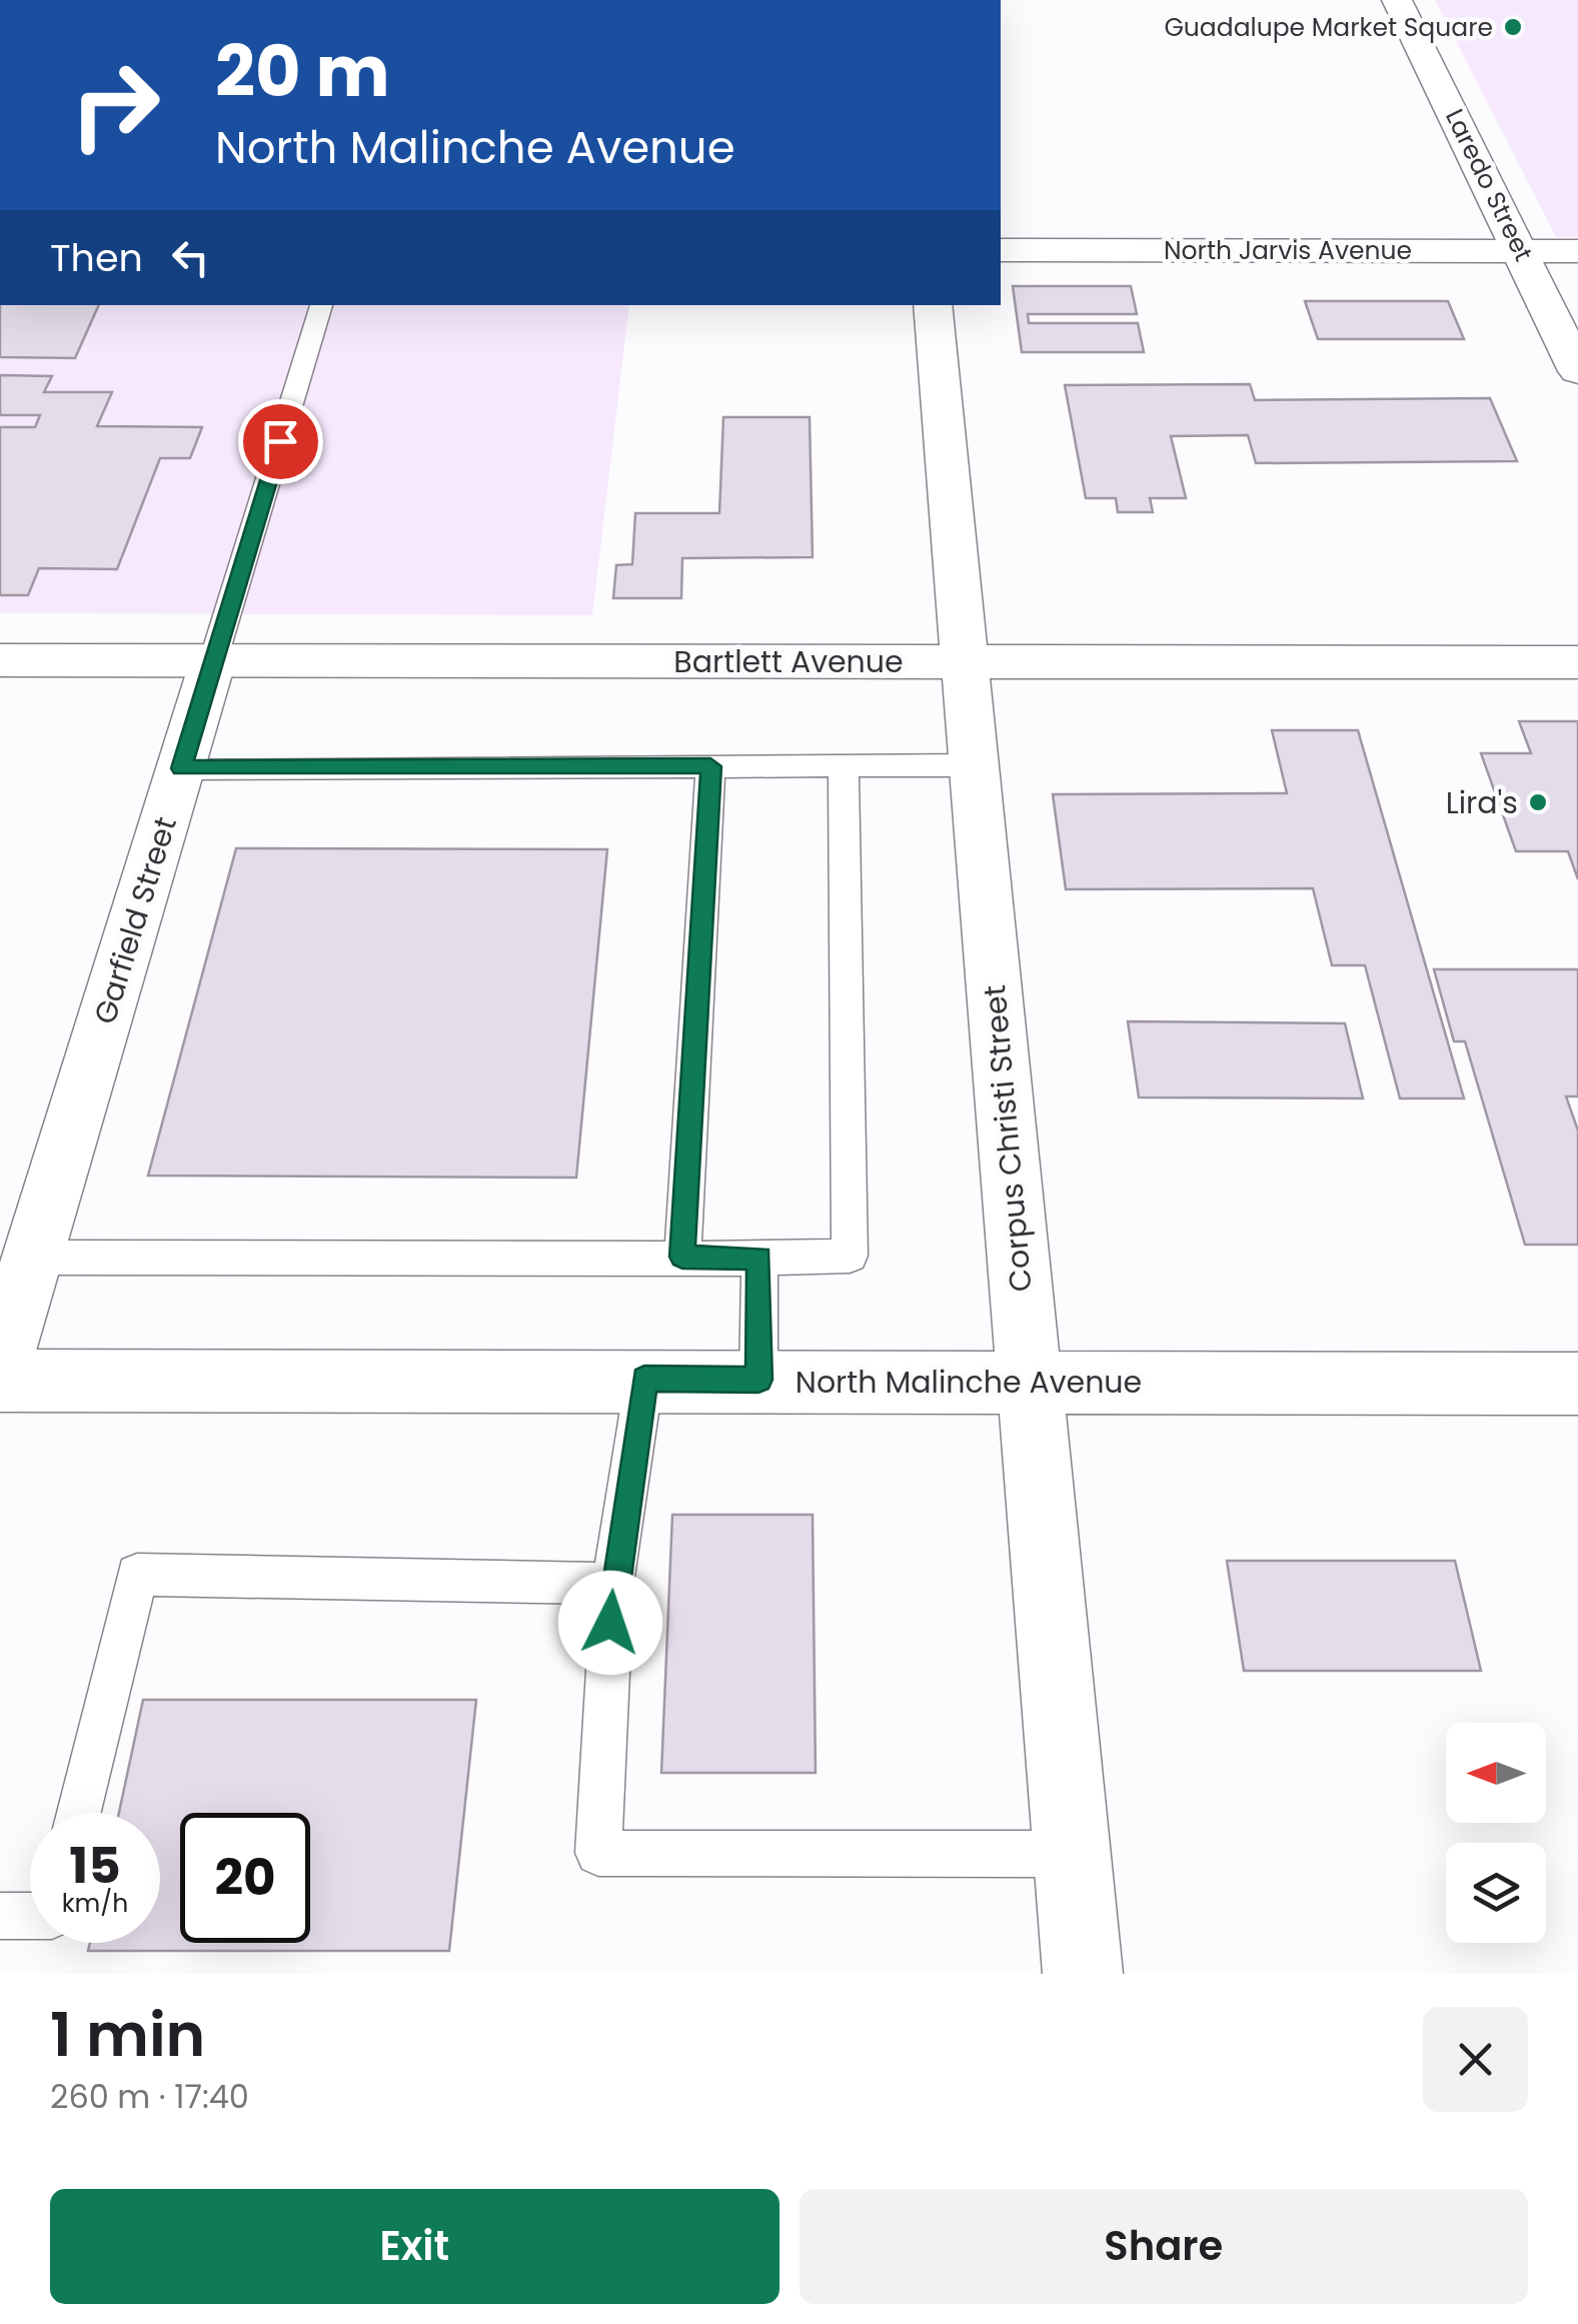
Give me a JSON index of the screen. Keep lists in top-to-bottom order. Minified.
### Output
{"streets":{"main road":["Laredo Street","North Jarvis Avenue","Bartlett Avenue","Garfield Street","Corpus Christi Street","North Malinche Avenue"]},"crossings":[["Laredo Street","North Jarvis Avenue"],["Bartlett Avenue","Garfield Street"],["Bartlett Avenue","Corpus Christi Street"],["Corpus Christi Street","North Malinche Avenue"]],"places":["Guadalupe Market Square","Lira's"],"north":"left","page":{"turn":["20 m","North Malinche Avenue"],"then":"Then","speed":"15 km/h","limit":"20","heading":["1 min","260 m · 17:40"],"buttons":["Exit","Share"]}}
